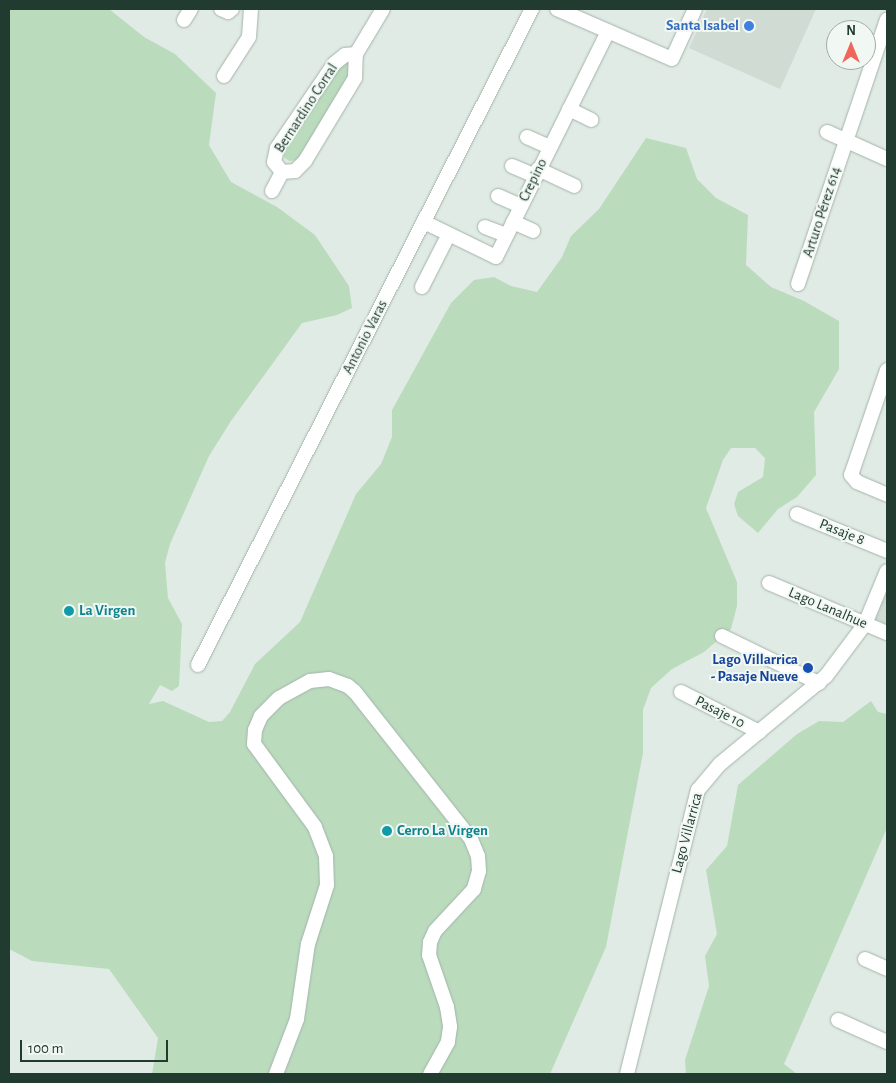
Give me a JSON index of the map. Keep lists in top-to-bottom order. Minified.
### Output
{"streets":{"street":["Bernardino Corral","Crepino","Arturo Pérez 614","Antonio Varas","Pasaje 8","Lago Lanalhue","Pasaje 10","Lago Villarrica"]},"crossings":[["Crepino","Antonio Varas"],["Lago Lanalhue","Lago Villarrica"],["Pasaje 10","Lago Villarrica"]],"places":["Santa Isabel","La Virgen","Lago Villarrica - Pasaje Nueve","Cerro La Virgen"],"scale_bar":"100 m","north":"top"}
